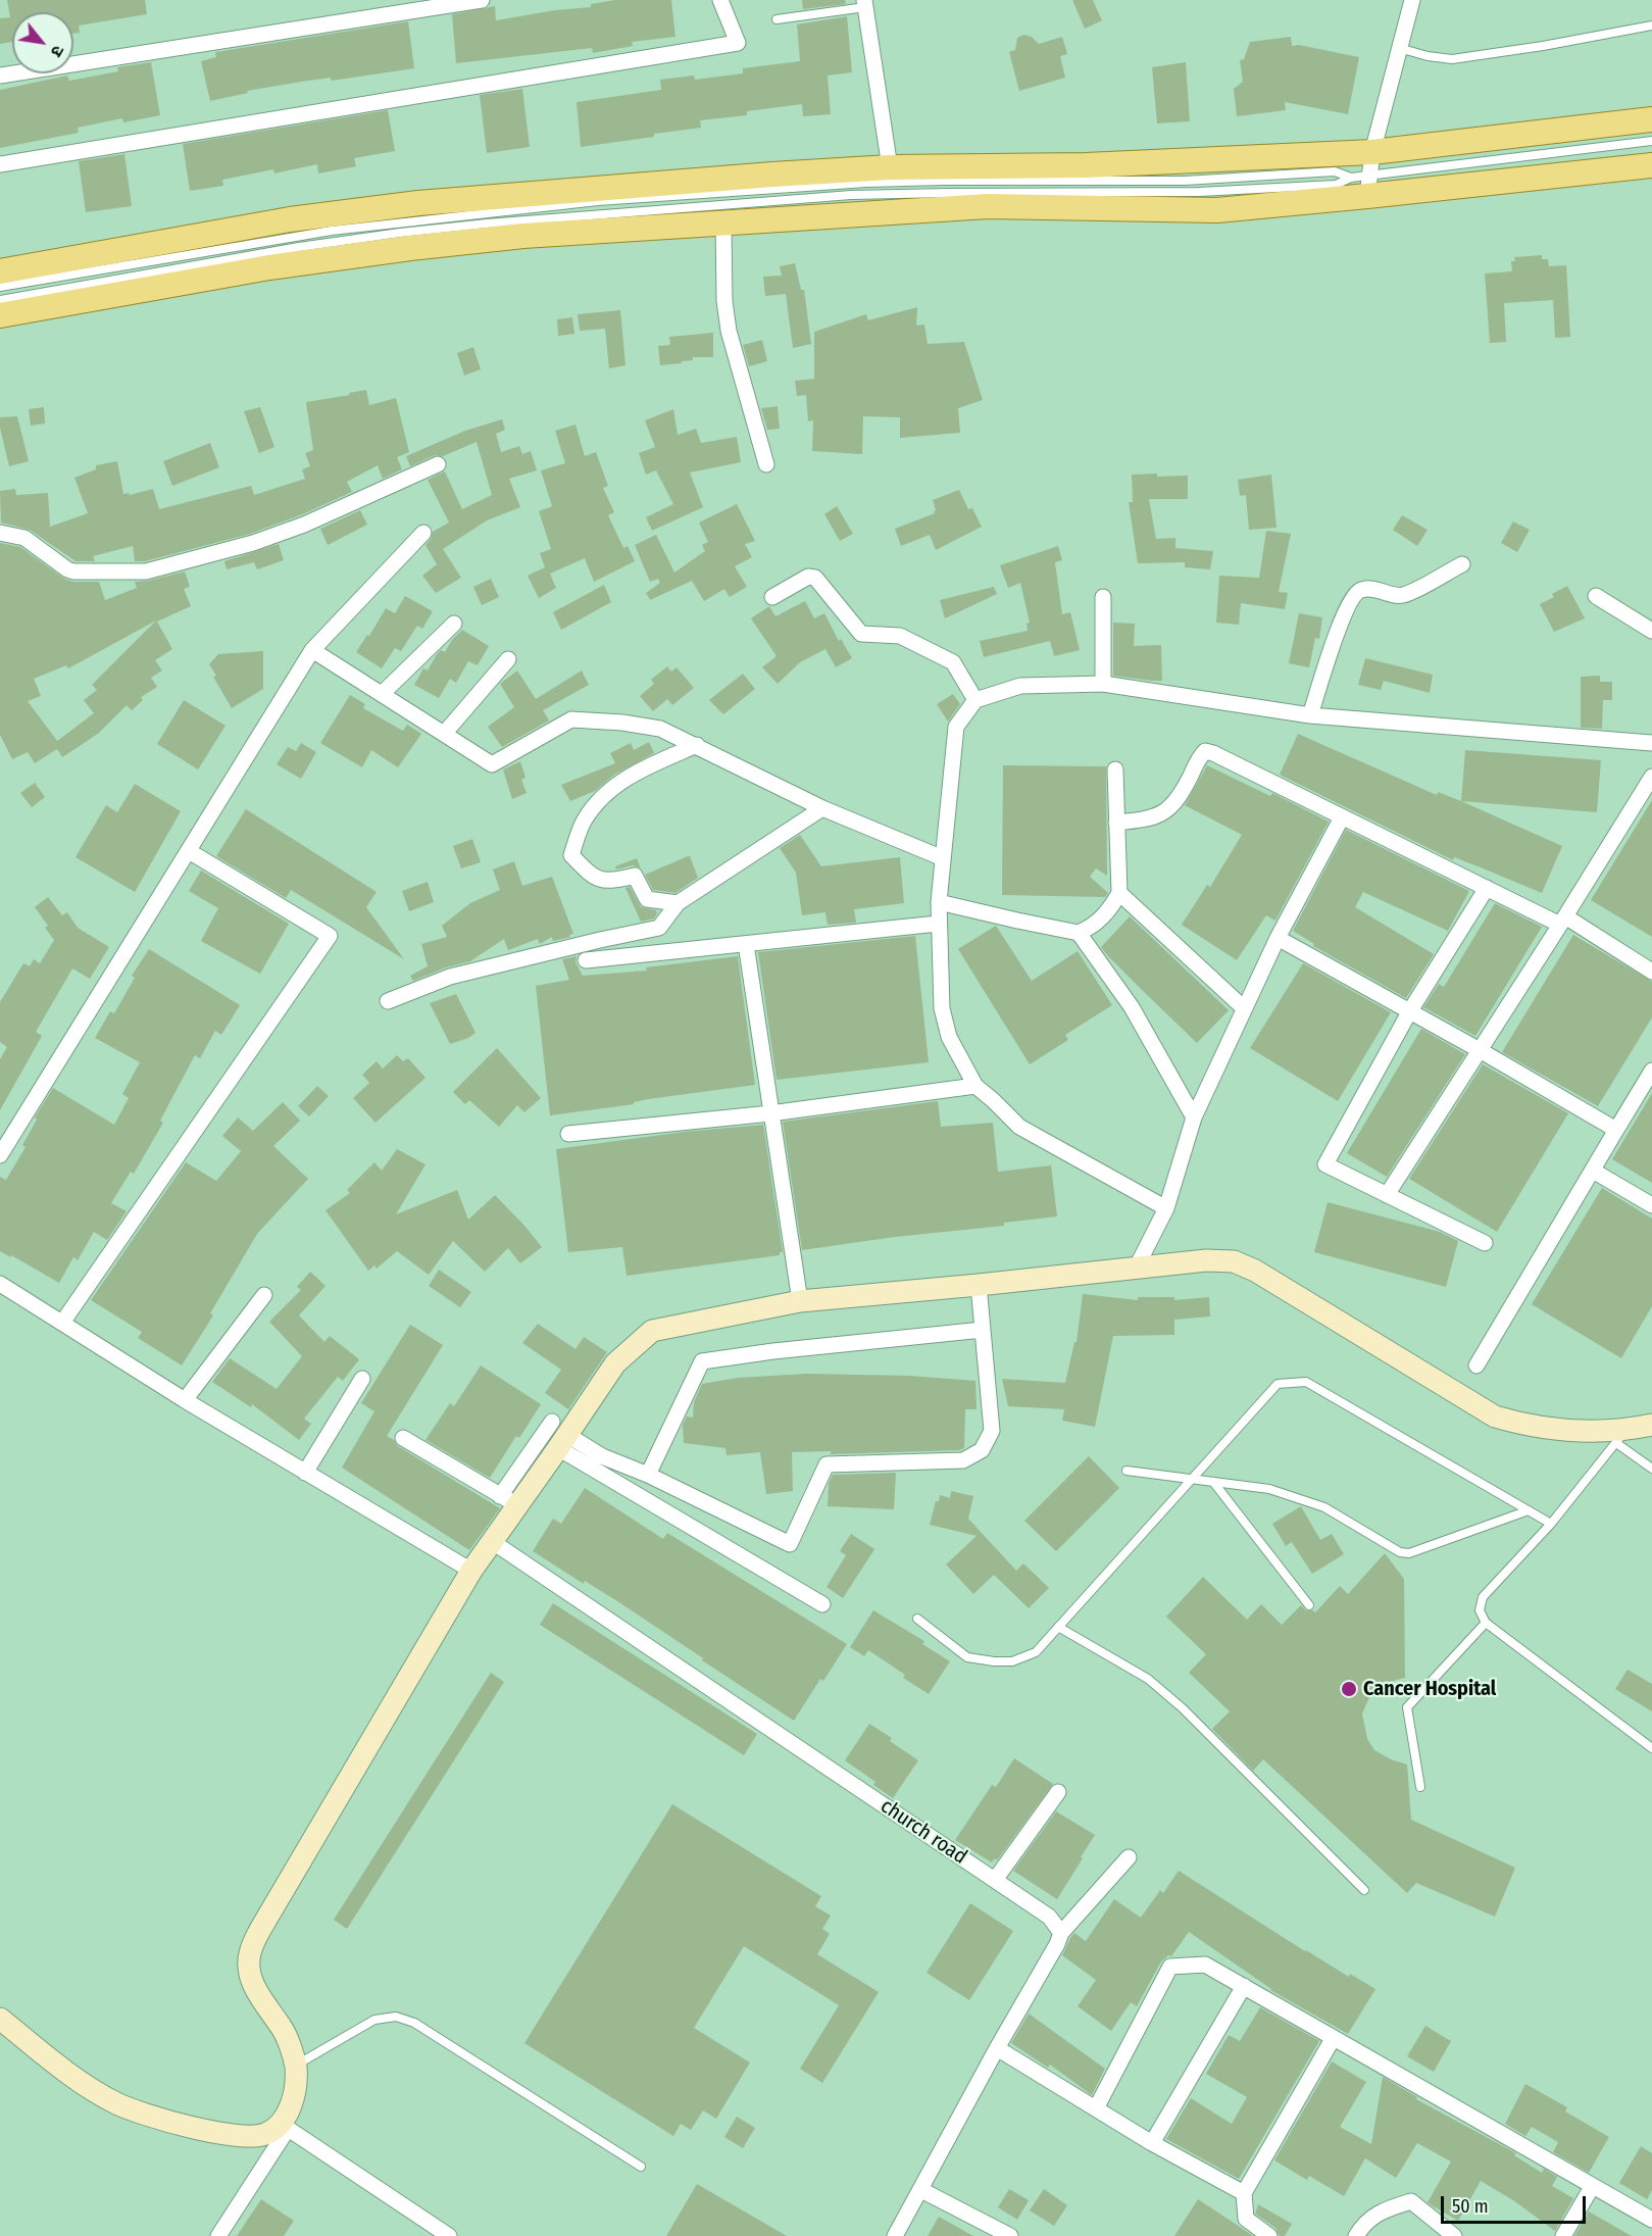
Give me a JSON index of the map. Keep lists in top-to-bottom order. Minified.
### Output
{"streets":{"street":["church road"]},"places":["Cancer Hospital"],"scale_bar":"50 m","north":"bottom right"}
